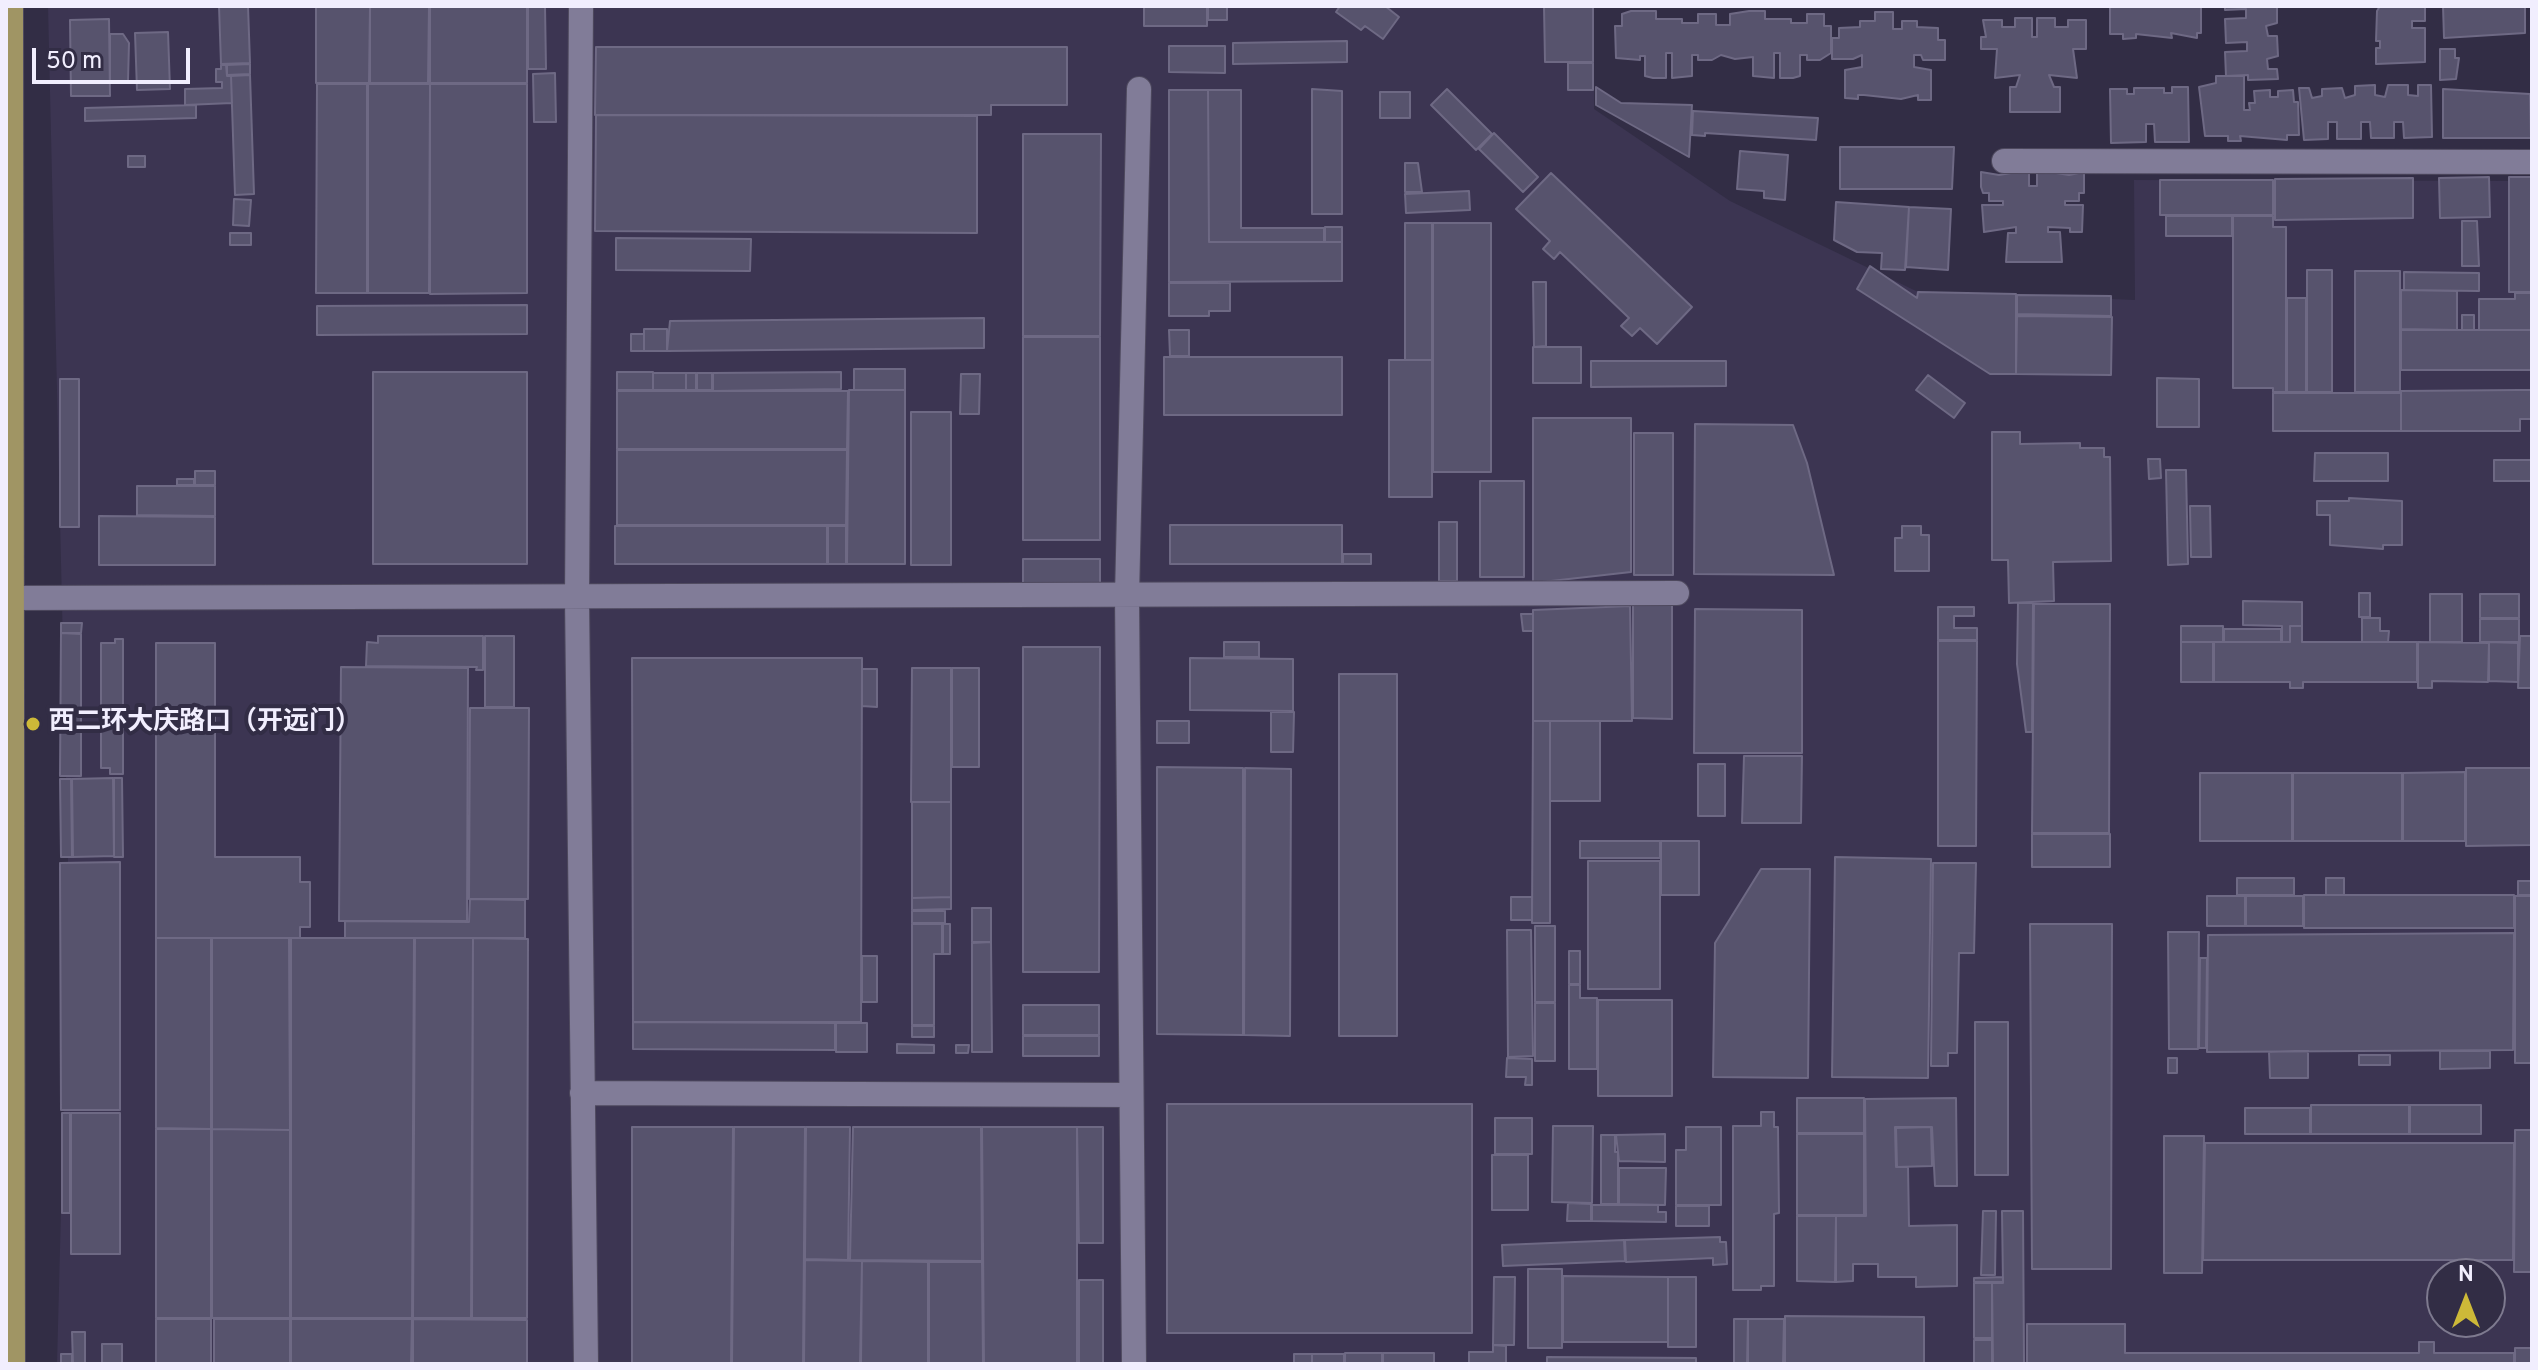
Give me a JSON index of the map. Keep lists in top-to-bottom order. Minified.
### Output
{"places":["西二环大庆路口（开远门）"],"scale_bar":"50 m","north":"top"}
